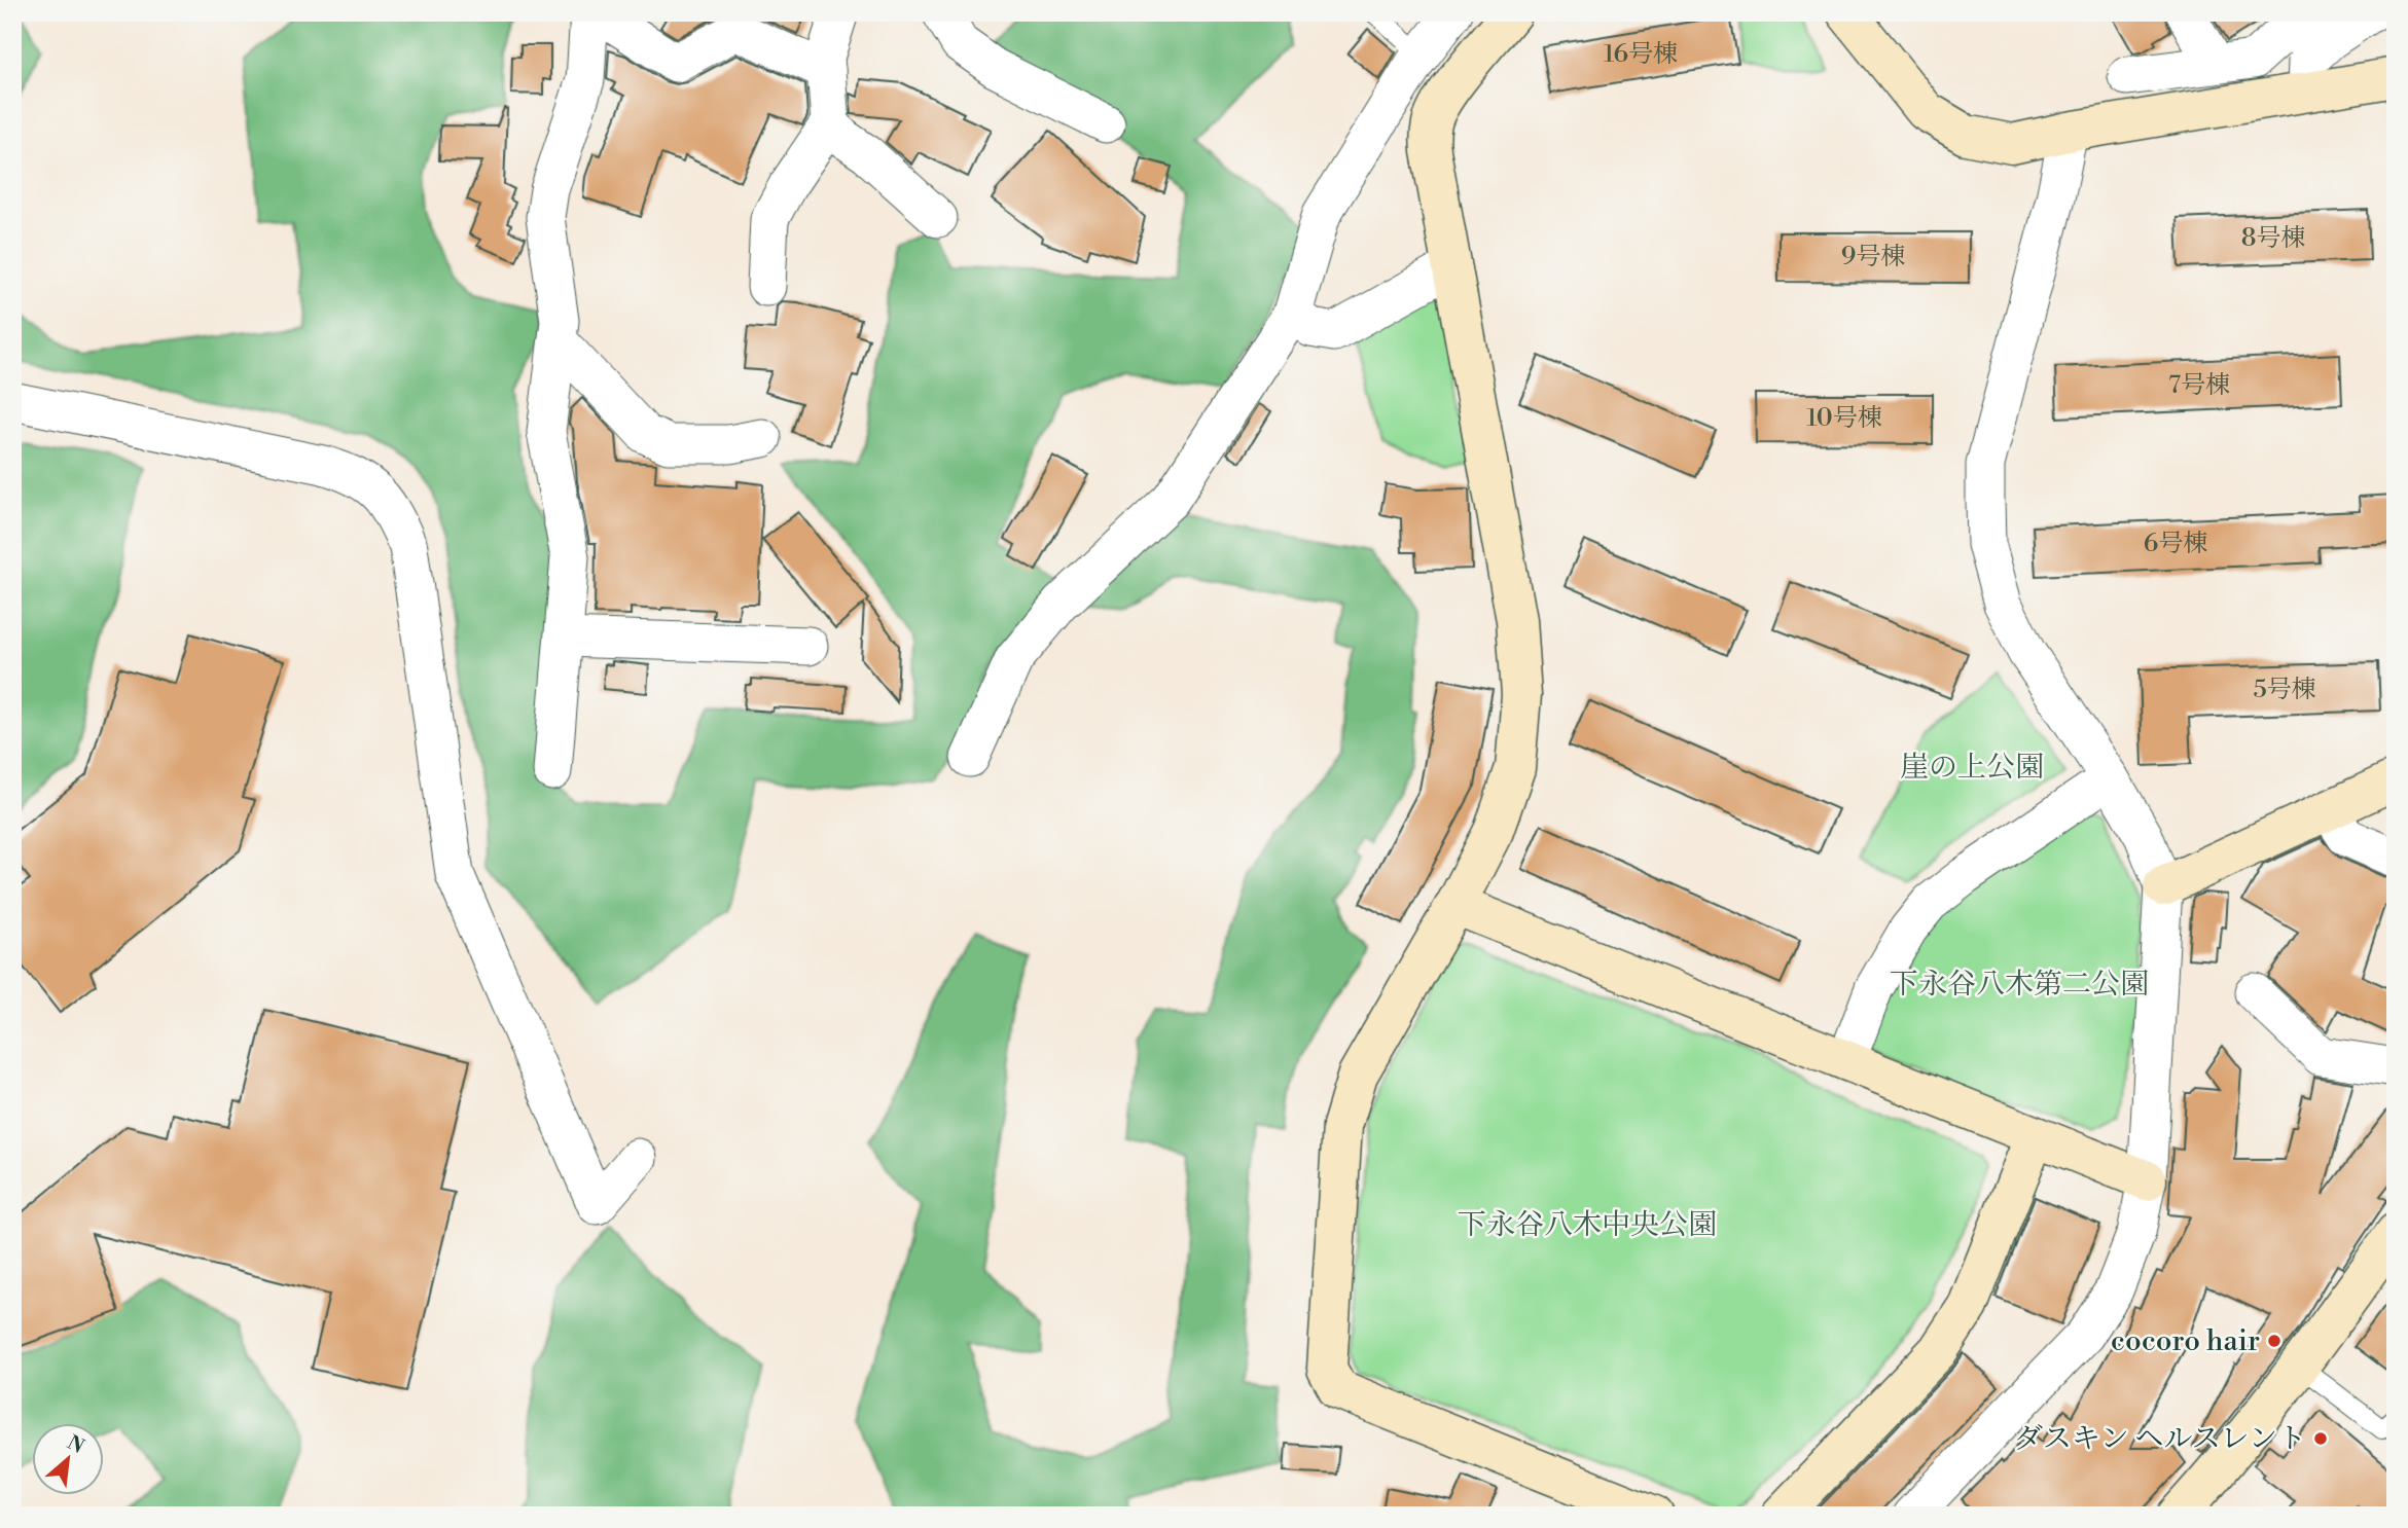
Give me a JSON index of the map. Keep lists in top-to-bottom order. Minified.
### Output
{"parks":["崖の上公園","下永谷八木第二公園","下永谷八木中央公園"],"places":["cocoro hair","ダスキン ヘルスレント"],"house_numbers":["16号棟","8号棟","9号棟","7号棟","10号棟","6号棟","5号棟"],"north":"top right"}
